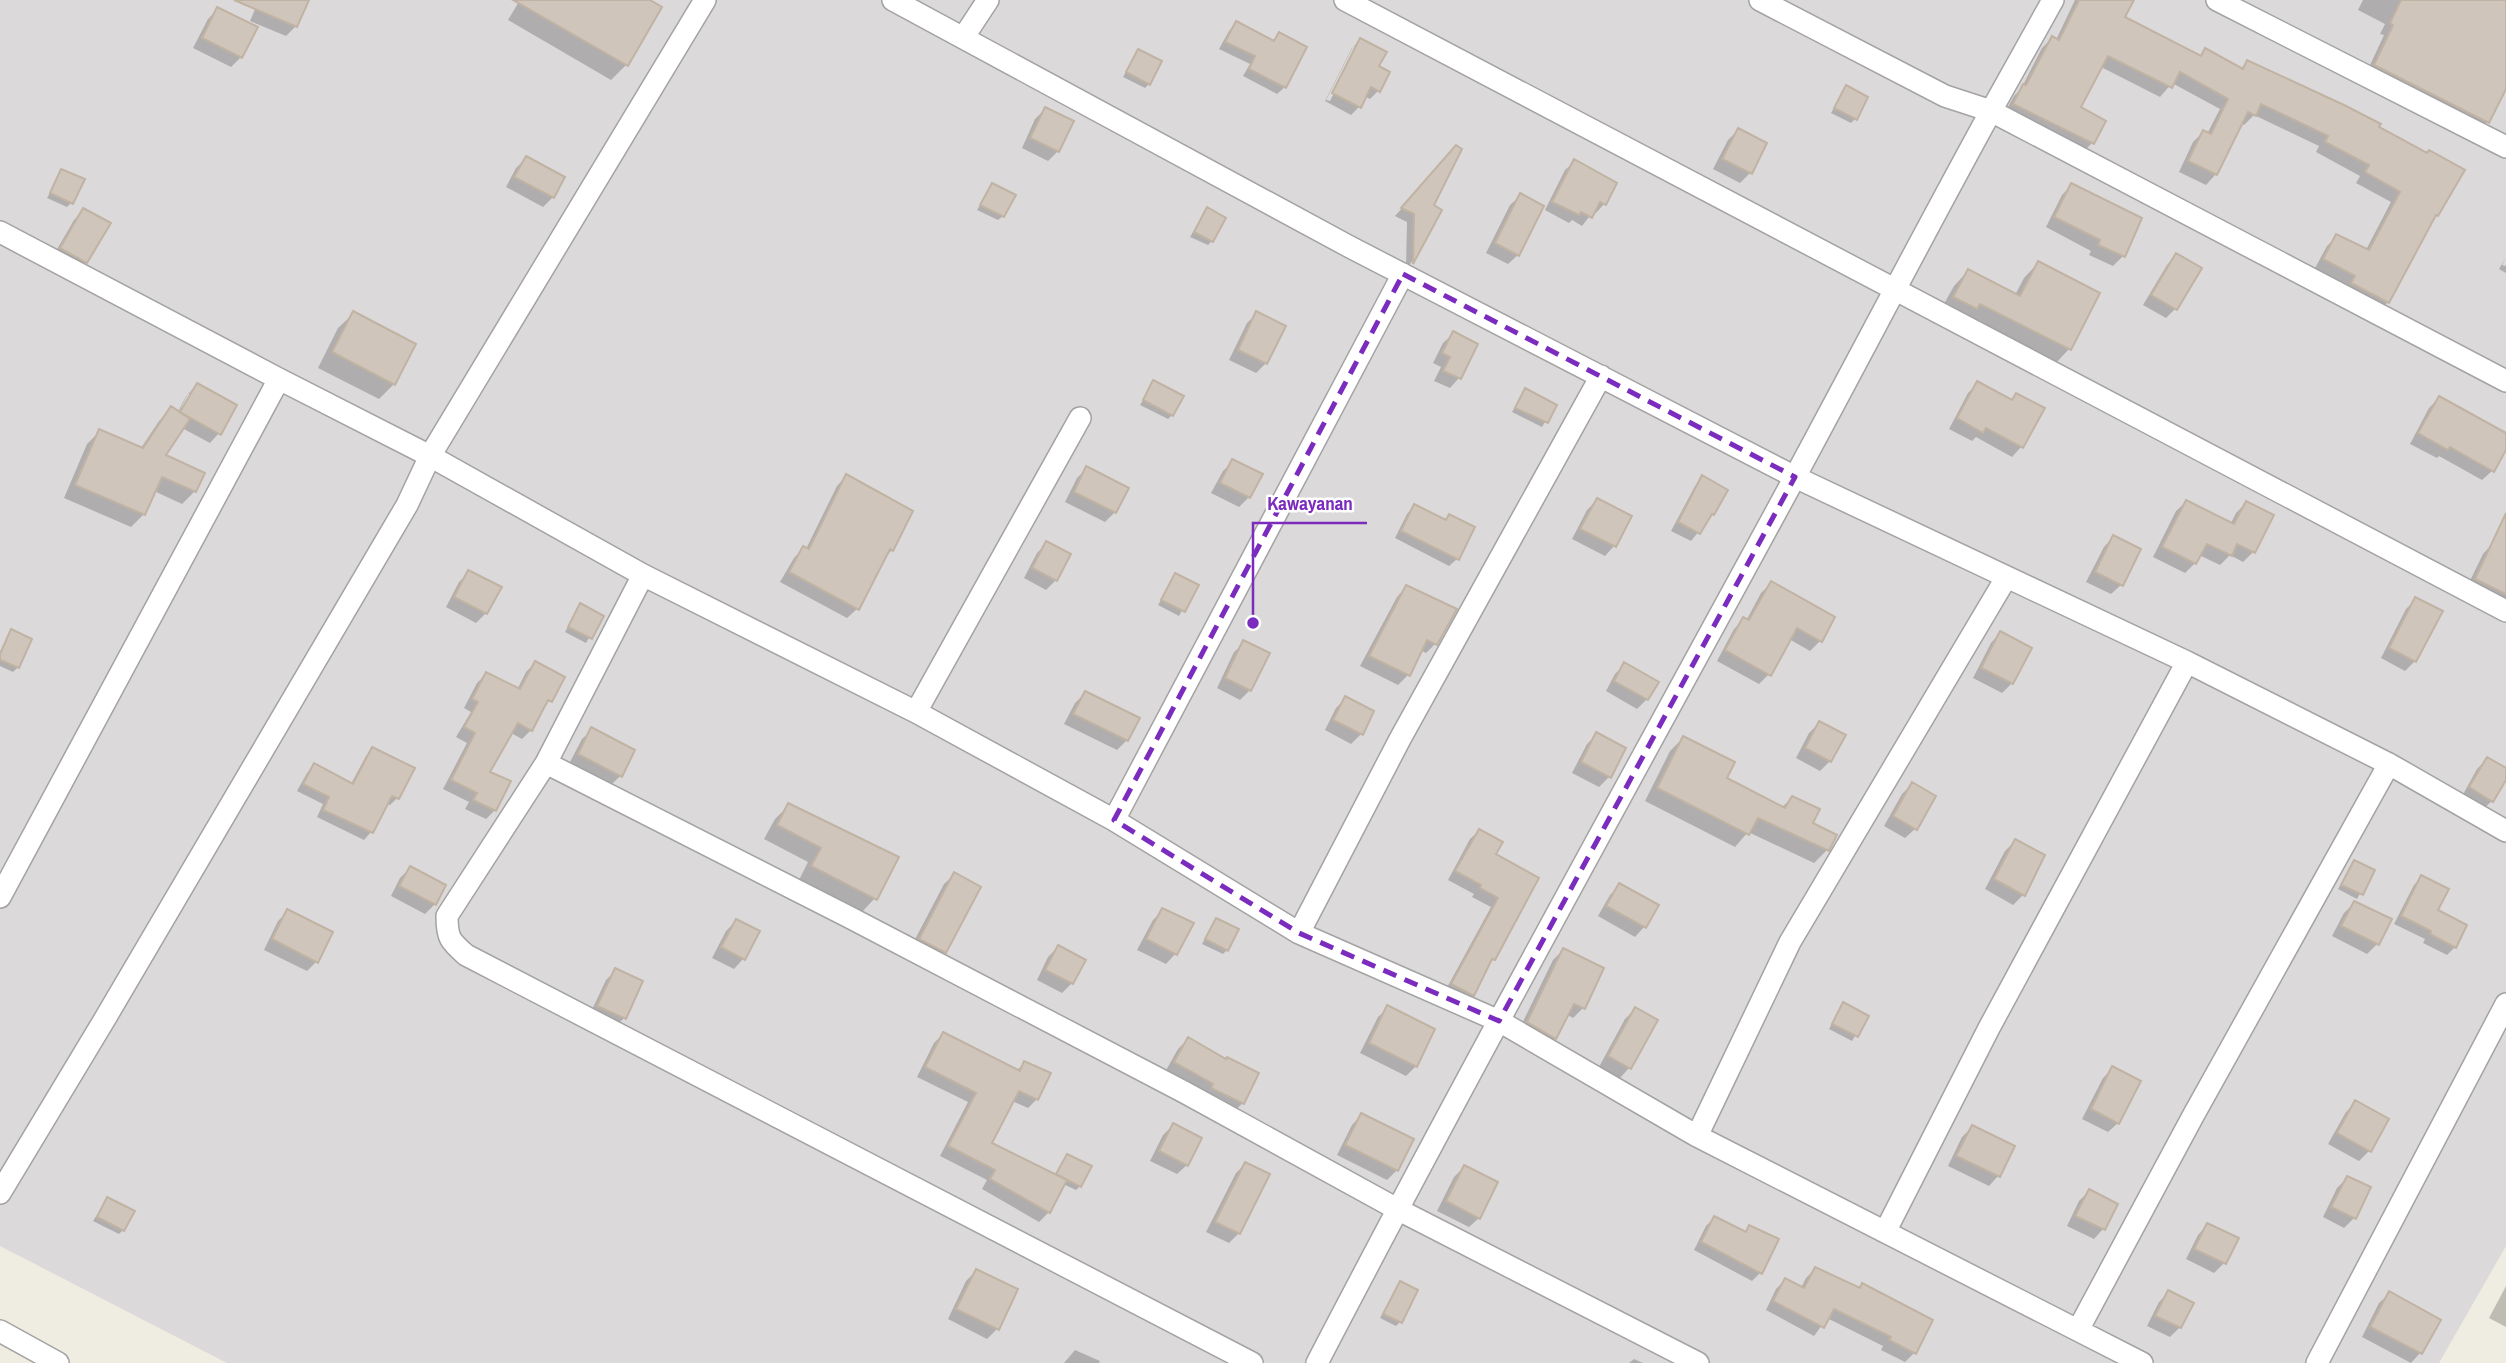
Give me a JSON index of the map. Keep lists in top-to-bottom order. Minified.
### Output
{"places":["Kawayanan"]}
